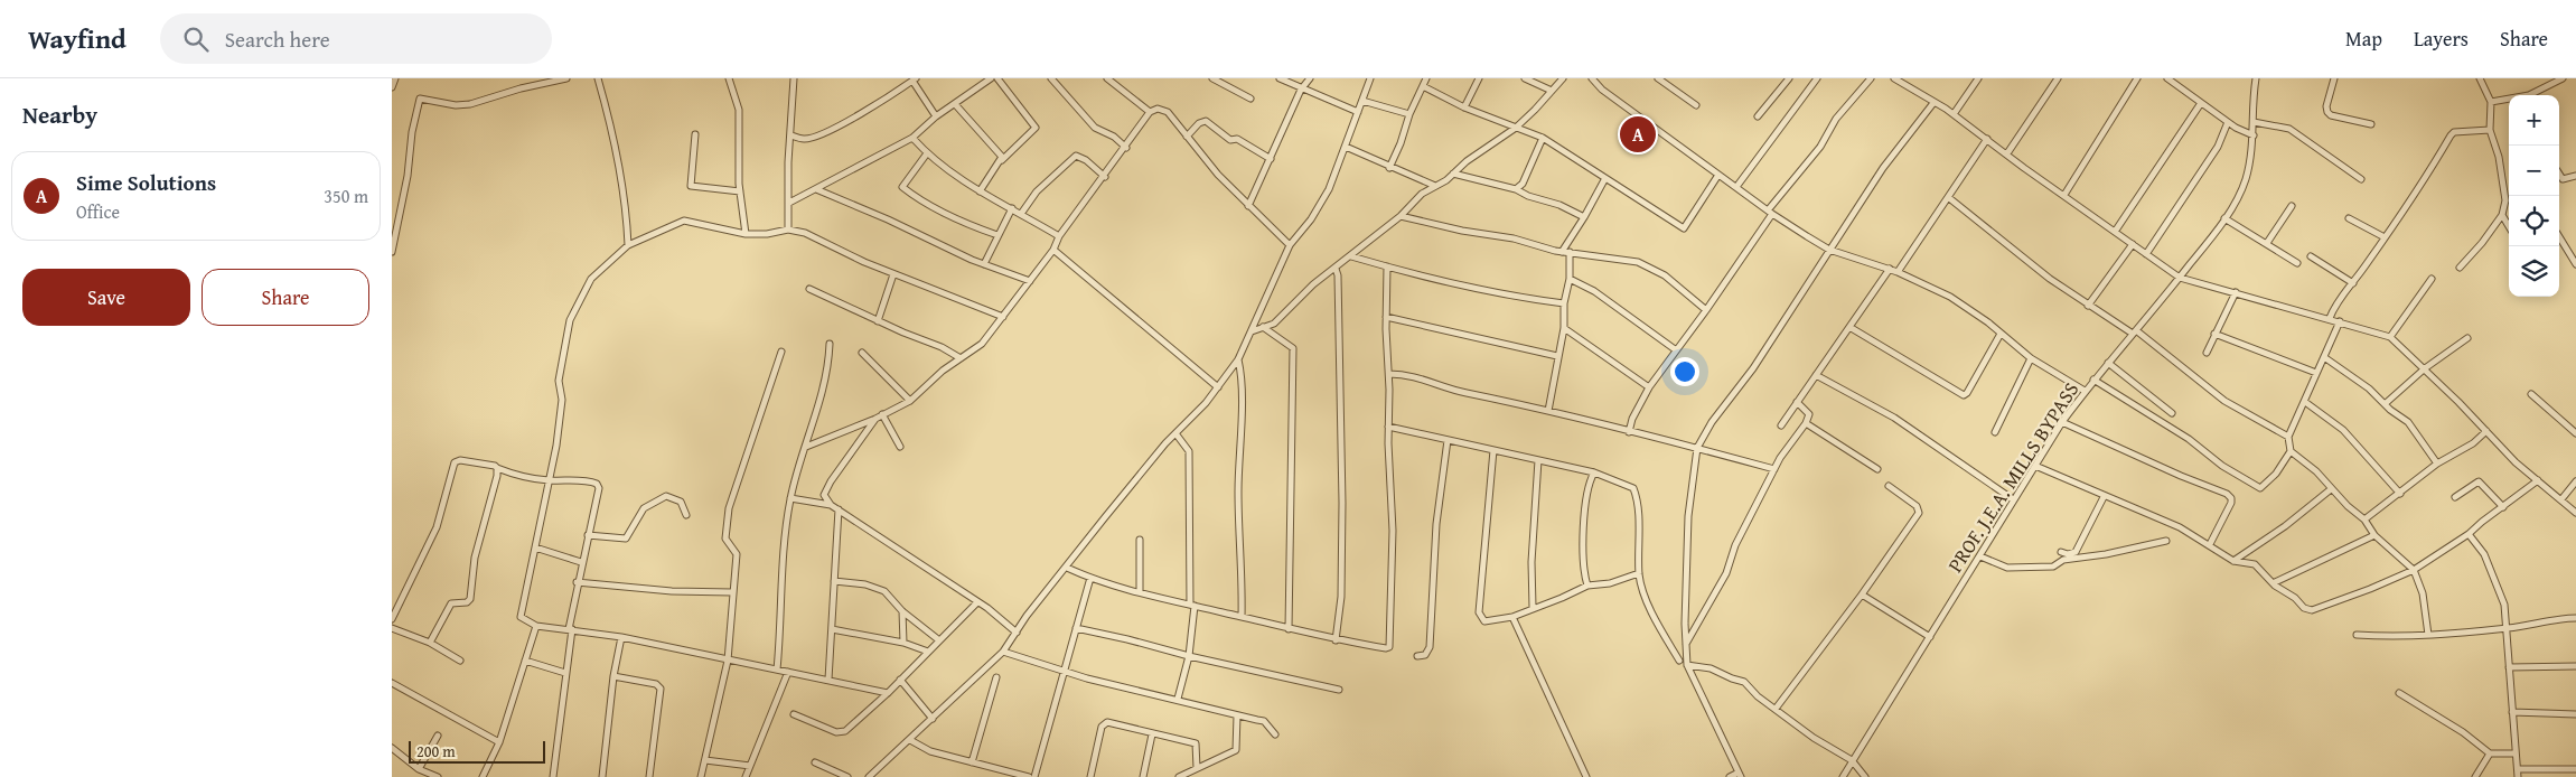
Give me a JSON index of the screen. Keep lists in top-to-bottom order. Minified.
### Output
{"streets":{"street":["PROF. J.E.A. MILLS BYPASS"]},"scale_bar":"200 m","page":{"header":"Wayfind","search":"Search here","nav":["Map","Layers","Share"],"heading":"Nearby","map_buttons":["+","−"],"pins":"A","list":[{"mark":"A","name":"Sime Solutions","note":"Office","value":"350 m"}],"buttons":["Save","Share"],"scale":"200 m"}}
